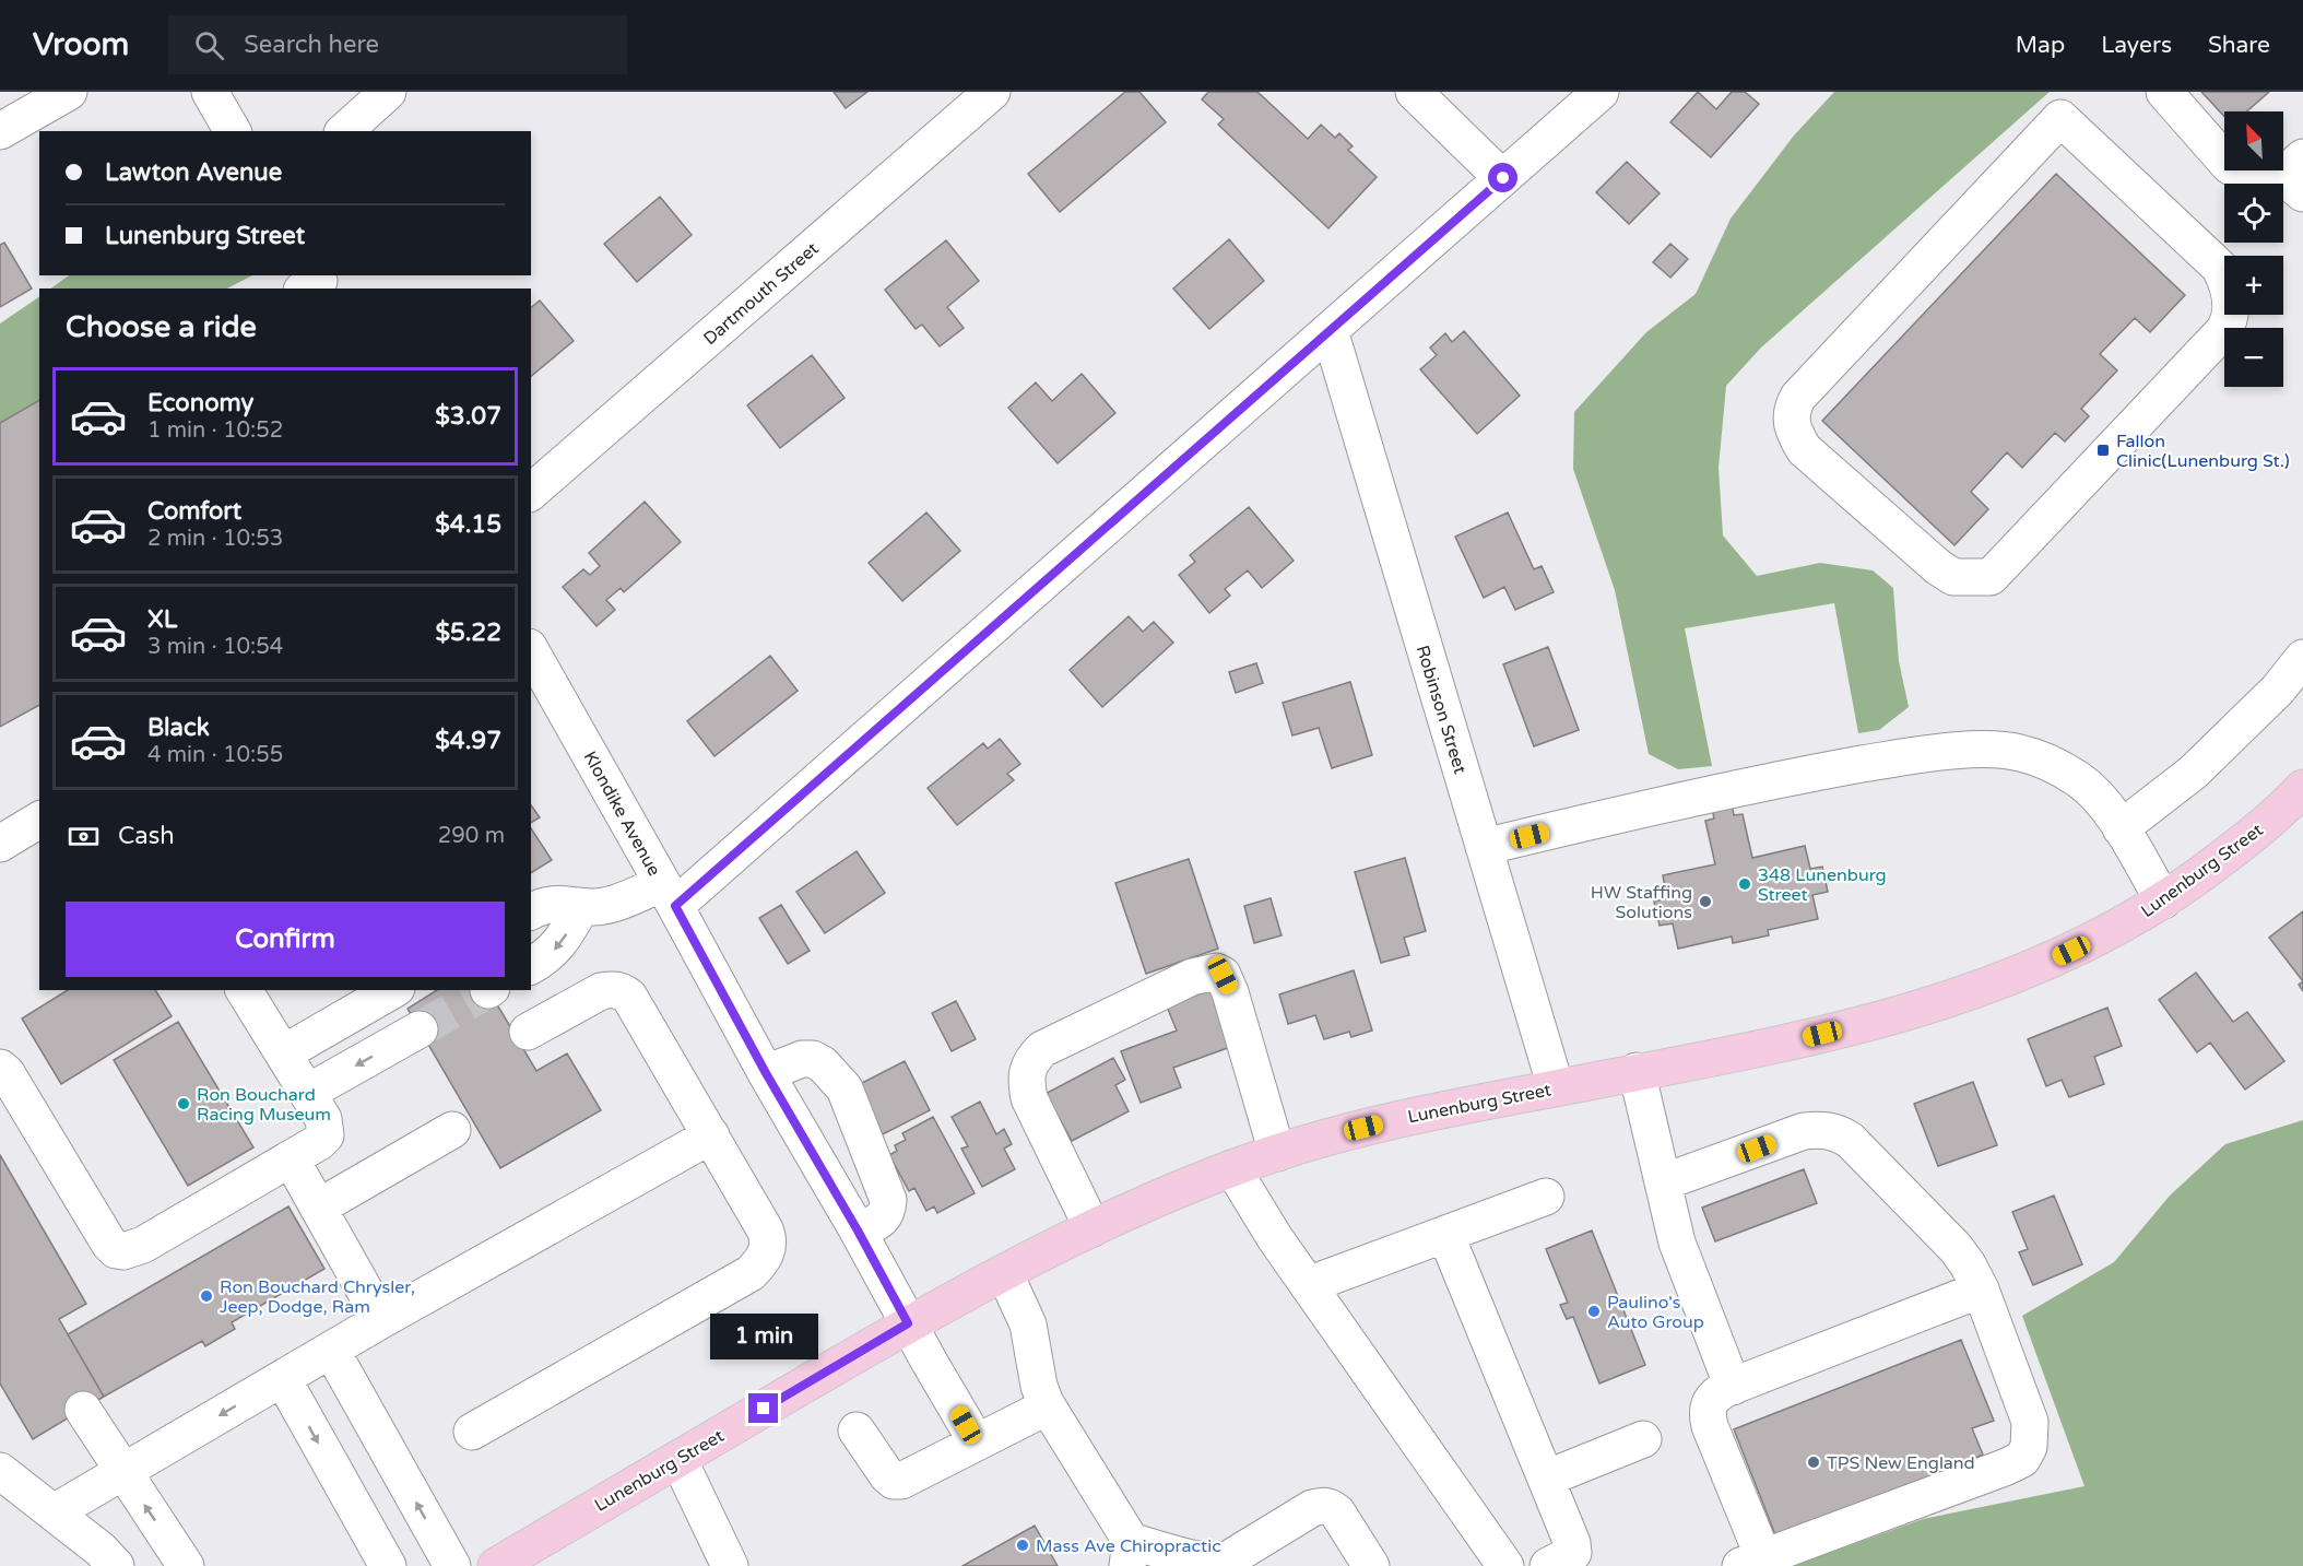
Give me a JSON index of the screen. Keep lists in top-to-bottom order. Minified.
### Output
{"streets":{"main road":["Lunenburg Street"],"street":["Dartmouth Street","Robinson Street","Klondike Avenue"]},"crossings":[["Robinson Street","Lunenburg Street"],["Klondike Avenue","Lunenburg Street"]],"places":{"transit":["Fallon Clinic(Lunenburg St.)"],"other":["348 Lunenburg Street","HW Staffing Solutions","Ron Bouchard Racing Museum","Ron Bouchard Chrysler, Jeep, Dodge, Ram","Paulino's Auto Group","TPS New England","Mass Ave Chiropractic"]},"north":"top left","page":{"header":"Vroom","search":"Search here","nav":["Map","Layers","Share"],"map_buttons":["+","−"],"banner":["Lawton Avenue","Lunenburg Street"],"heading":"Choose a ride","list":[{"name":"Economy","note":"1 min · 10:52","value":"$3.07"},{"name":"Comfort","note":"2 min · 10:53","value":"$4.15"},{"name":"XL","note":"3 min · 10:54","value":"$5.22"},{"name":"Black","note":"4 min · 10:55","value":"$4.97"}],"pay":["Cash","290 m"],"buttons":"Confirm","bubble":"1 min"}}
